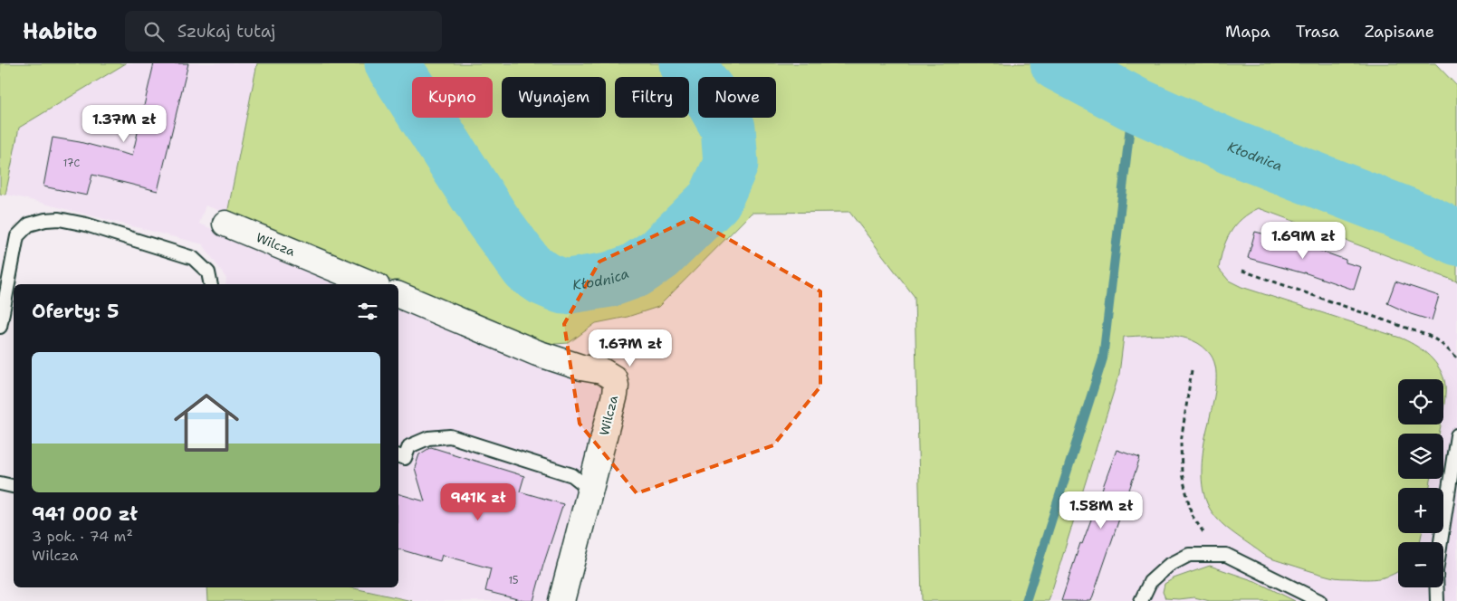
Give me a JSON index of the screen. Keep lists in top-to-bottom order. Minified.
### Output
{"streets":{"street":["Wilcza"]},"water":["Kłodnica"],"house_numbers":["17C","15"],"page":{"header":"Habito","search":"Szukaj tutaj","nav":["Mapa","Trasa","Zapisane"],"chip":["Kupno","Wynajem","Filtry","Nowe"],"price":["1.37M zł","1.69M zł","1.67M zł","941K zł","1.58M zł"],"heading":"Oferty: 5","list":[{"name":"941 000 zł","note":"3 pok. · 74 m² · Wilcza"}],"map_buttons":["+","−"]}}
